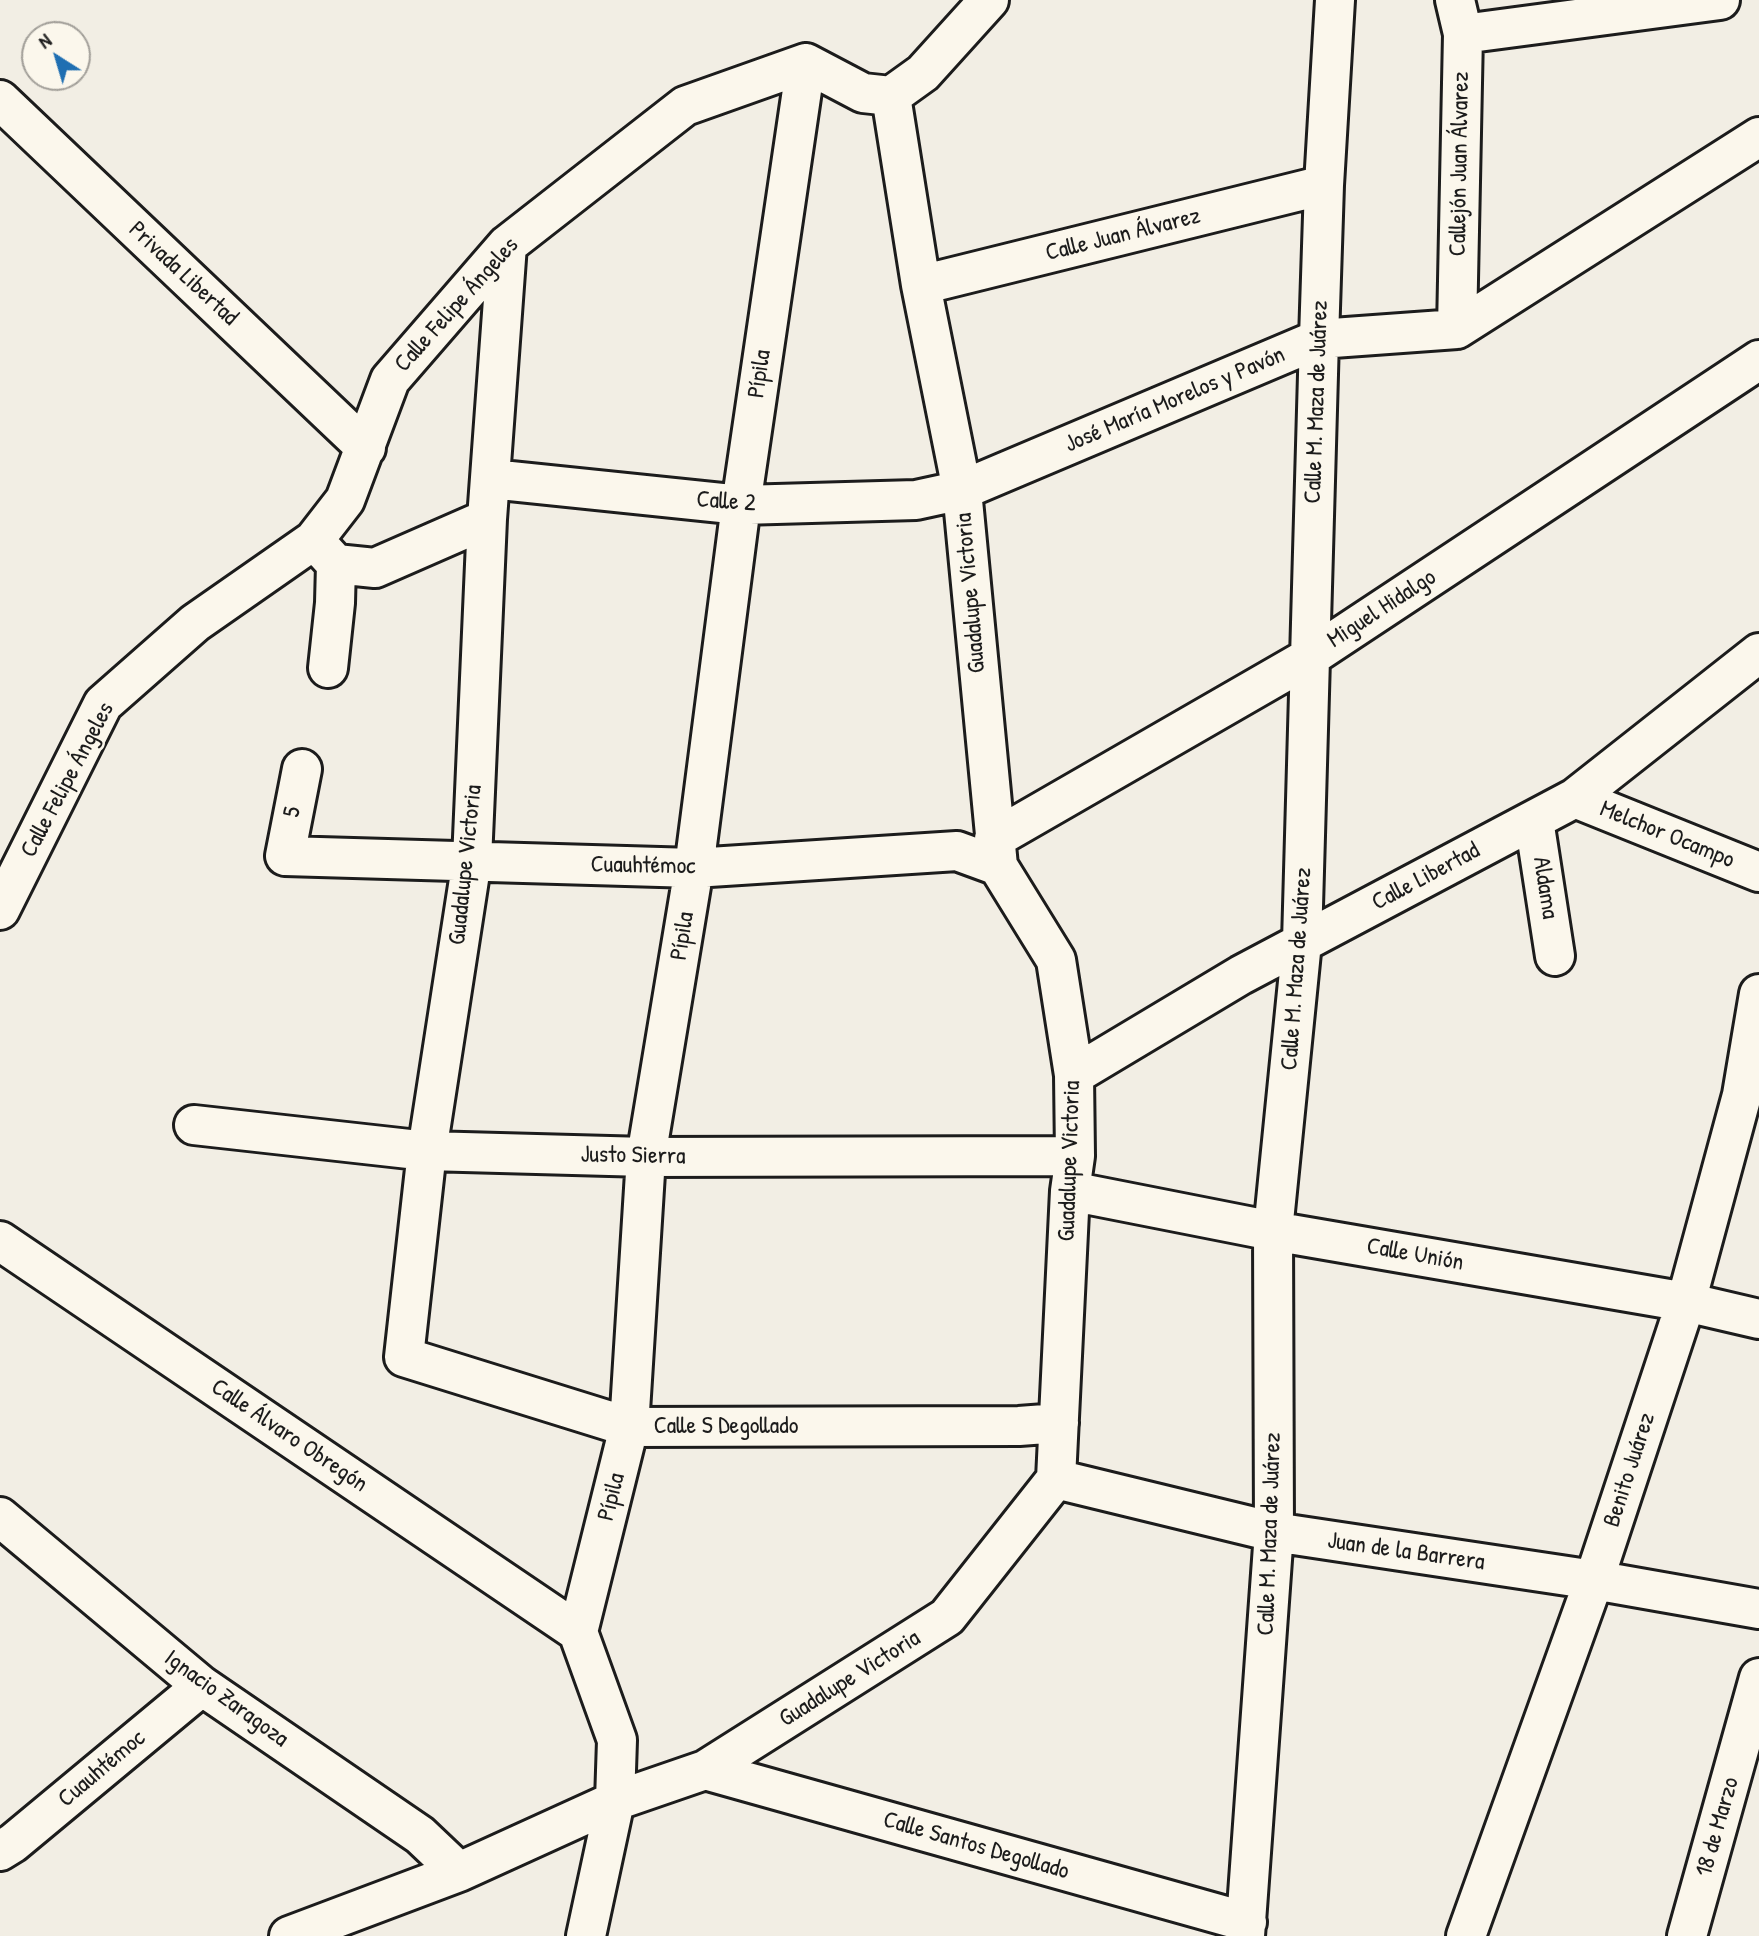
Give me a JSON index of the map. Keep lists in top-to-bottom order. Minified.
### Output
{"streets":{"street":["Callejón Juan Álvarez","Calle Juan Álvarez","Privada Libertad","Calle Felipe Ángeles","Pípila","José María Morelos y Pavón","Calle M. Maza de Juárez","Calle 2","Guadalupe Victoria","Miguel Hidalgo","5","Melchor Ocampo","Cuauhtémoc","Calle Libertad","Aldama","Justo Sierra","Calle Unión","Calle S Degollado","Calle Álvaro Obregón","Benito Juárez","Juan de la Barrera","Ignacio Zaragoza","18 de Marzo","Calle Santos Degollado"]},"crossings":[["Callejón Juan Álvarez","José María Morelos y Pavón"],["Calle Juan Álvarez","Calle M. Maza de Juárez"],["Calle Juan Álvarez","Guadalupe Victoria"],["Privada Libertad","Calle Felipe Ángeles"],["Calle Felipe Ángeles","Pípila"],["Calle Felipe Ángeles","Guadalupe Victoria"],["Pípila","Calle 2"],["Pípila","Cuauhtémoc"],["Pípila","Justo Sierra"],["Pípila","Calle S Degollado"],["Pípila","Calle Álvaro Obregón"],["José María Morelos y Pavón","Calle M. Maza de Juárez"],["José María Morelos y Pavón","Calle 2"],["José María Morelos y Pavón","Guadalupe Victoria"],["Calle M. Maza de Juárez","Miguel Hidalgo"],["Calle M. Maza de Juárez","Calle Libertad"],["Calle M. Maza de Juárez","Calle Unión"],["Calle M. Maza de Juárez","Juan de la Barrera"],["Calle M. Maza de Juárez","Calle Santos Degollado"],["Calle 2","Guadalupe Victoria"],["Guadalupe Victoria","Miguel Hidalgo"],["Guadalupe Victoria","Cuauhtémoc"],["Guadalupe Victoria","Calle Libertad"],["Guadalupe Victoria","Justo Sierra"],["Guadalupe Victoria","Calle Unión"],["Guadalupe Victoria","Calle S Degollado"],["Guadalupe Victoria","Juan de la Barrera"],["Guadalupe Victoria","Ignacio Zaragoza"],["Guadalupe Victoria","Calle Santos Degollado"],["Miguel Hidalgo","Cuauhtémoc"],["5","Cuauhtémoc"],["Melchor Ocampo","Calle Libertad"],["Cuauhtémoc","Ignacio Zaragoza"],["Calle Libertad","Aldama"],["Justo Sierra","Calle Unión"],["Calle Unión","Benito Juárez"],["Benito Juárez","Juan de la Barrera"]],"north":"top left"}
